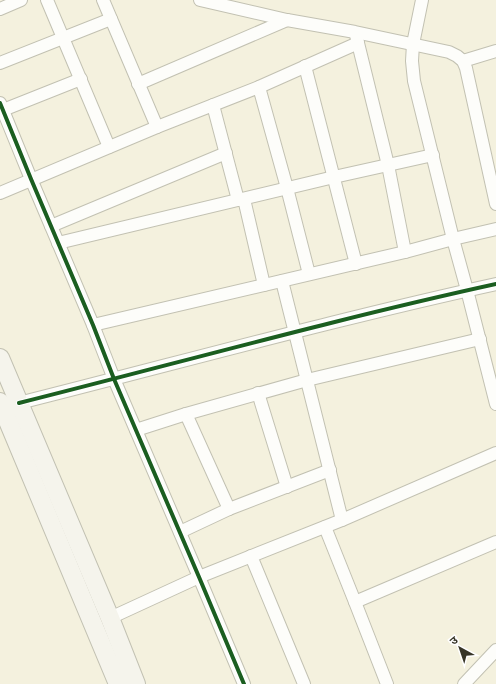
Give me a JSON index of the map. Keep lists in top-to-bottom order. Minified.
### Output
{"north":"top left"}
